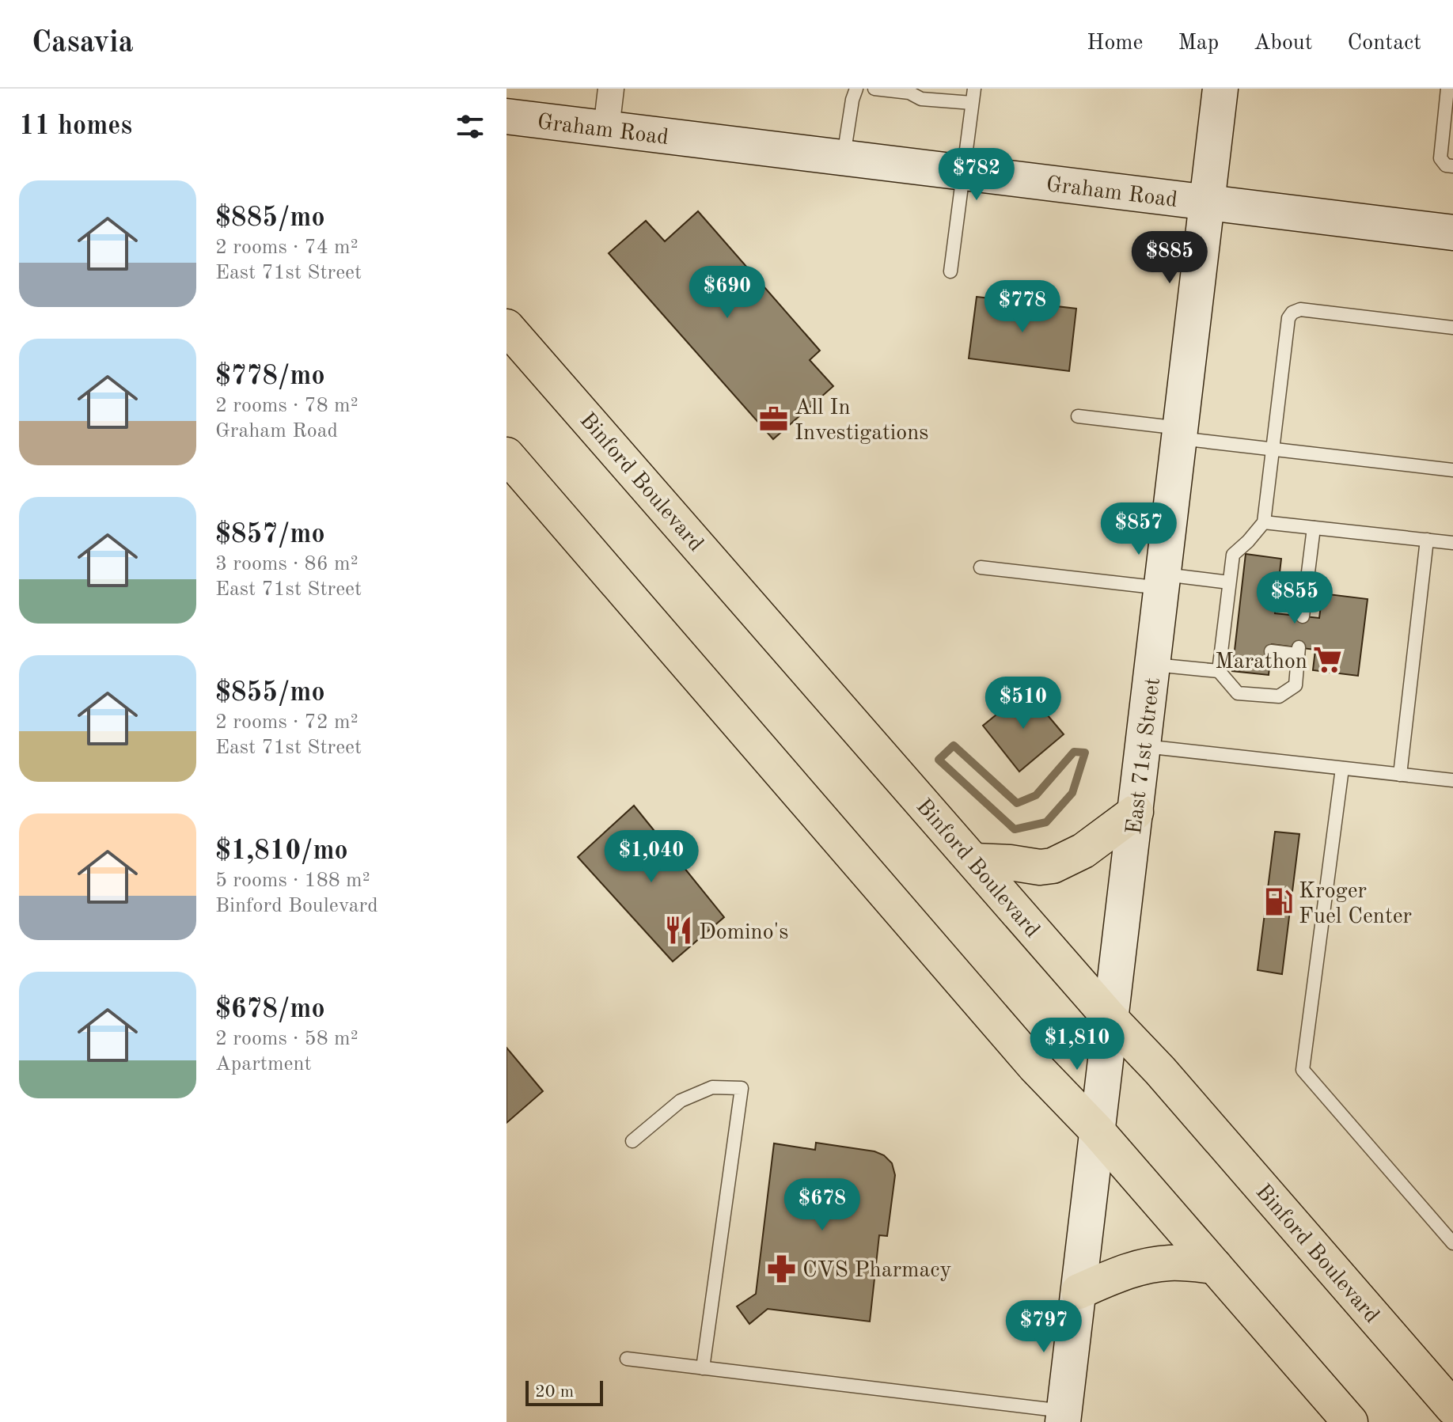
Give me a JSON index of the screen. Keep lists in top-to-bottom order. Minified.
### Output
{"streets":{"main road":["Graham Road","Binford Boulevard","East 71st Street"]},"crossings":[["Graham Road","East 71st Street"],["Binford Boulevard","East 71st Street"]],"places":{"office":["All In Investigations"],"supermarket":["Marathon"],"fuel station":["Kroger Fuel Center"],"restaurant":["Domino's"],"pharmacy":["CVS Pharmacy"]},"scale_bar":"20 m","page":{"header":"Casavia","nav":["Home","Map","About","Contact"],"heading":"11 homes","price":["$782","$885","$690","$778","$857","$855","$510","$1,040","$1,810","$678","$797"],"list":[{"name":"$885/mo","note":"2 rooms · 74 m² · East 71st Street"},{"name":"$778/mo","note":"2 rooms · 78 m² · Graham Road"},{"name":"$857/mo","note":"3 rooms · 86 m² · East 71st Street"},{"name":"$855/mo","note":"2 rooms · 72 m² · East 71st Street"},{"name":"$1,810/mo","note":"5 rooms · 188 m² · Binford Boulevard"},{"name":"$678/mo","note":"2 rooms · 58 m² · Apartment"}],"scale":"20 m"}}
